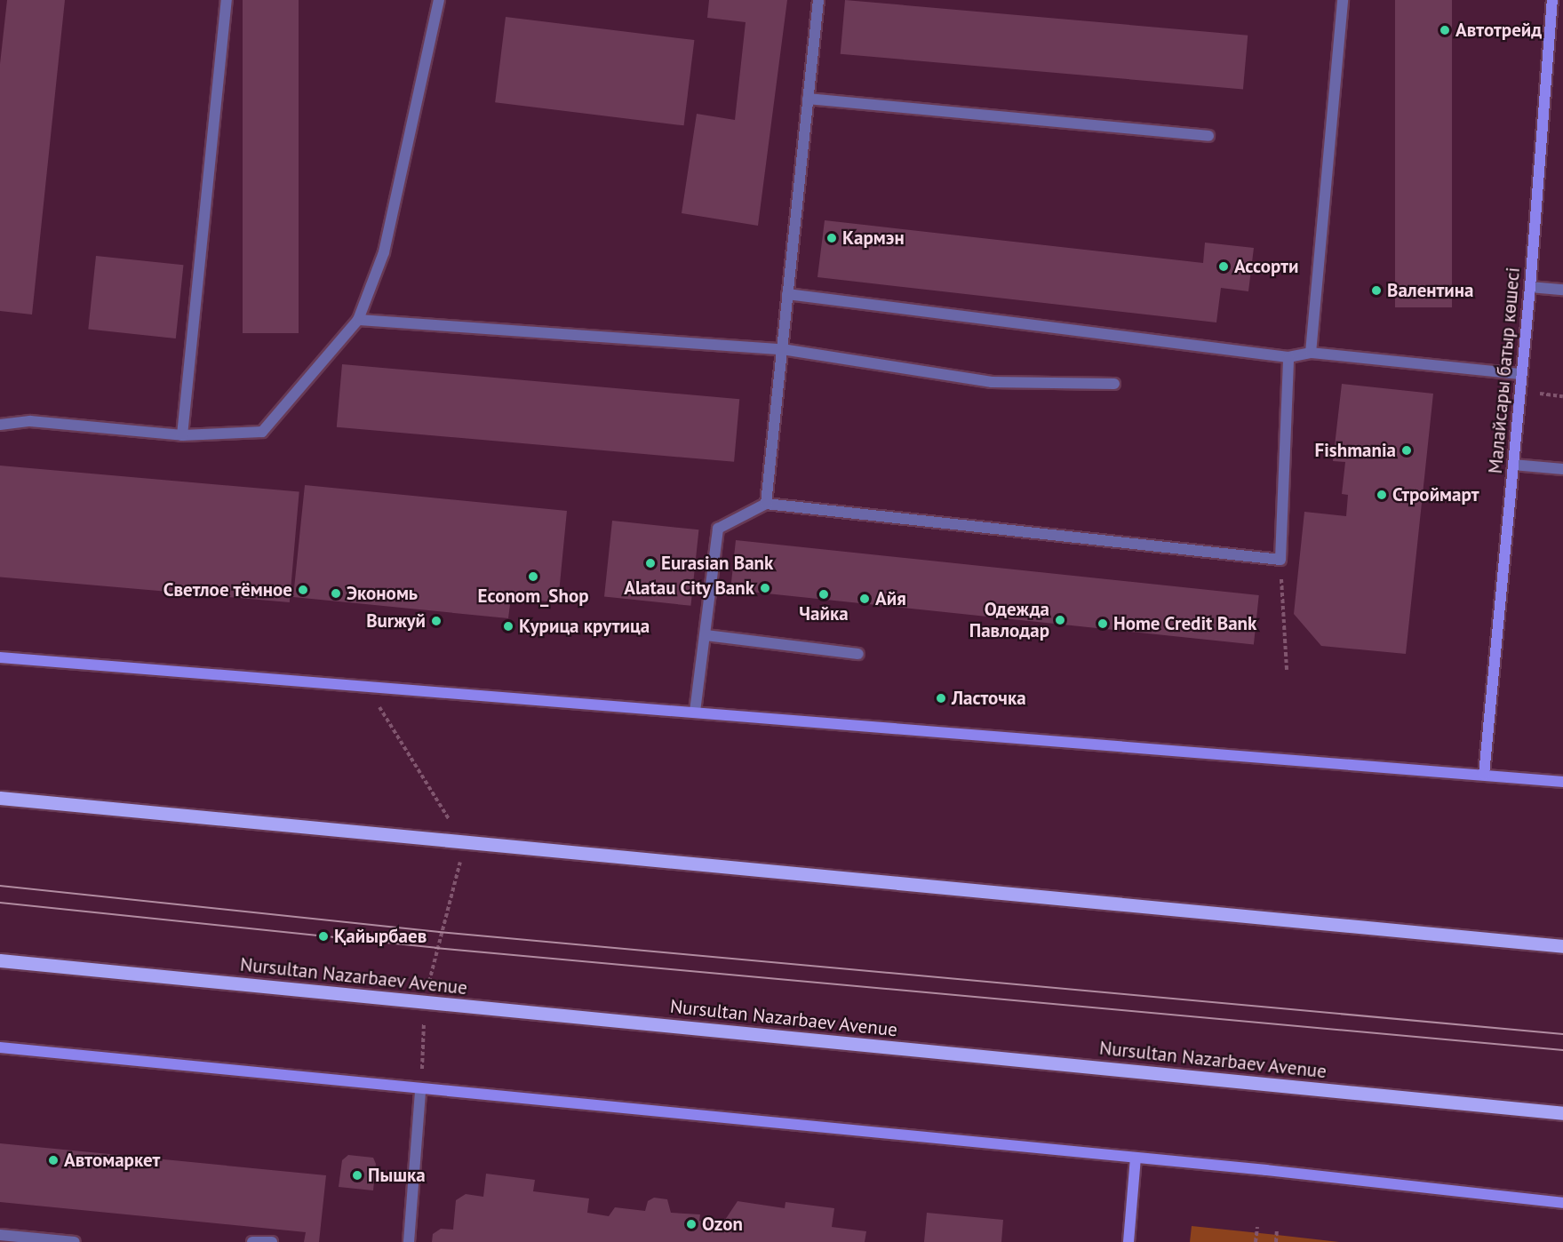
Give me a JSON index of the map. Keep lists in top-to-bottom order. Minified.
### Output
{"streets":{"main road":["Nursultan Nazarbaev Avenue"],"street":["Малайсары батыр көшесі"]},"places":["Автотрейд","Кармэн","Ассорти","Валентина","Fishmania","Строймарт","Eurasian Bank","Econom_Shop","Alatau City Bank","Светлое тёмное","Экономь","Чайка","Айя","Одежда Павлодар","Burжуй","Home Credit Bank","Курица крутица","Ласточка","Қайырбаев","Автомаркет","Пышка","Ozon"]}
